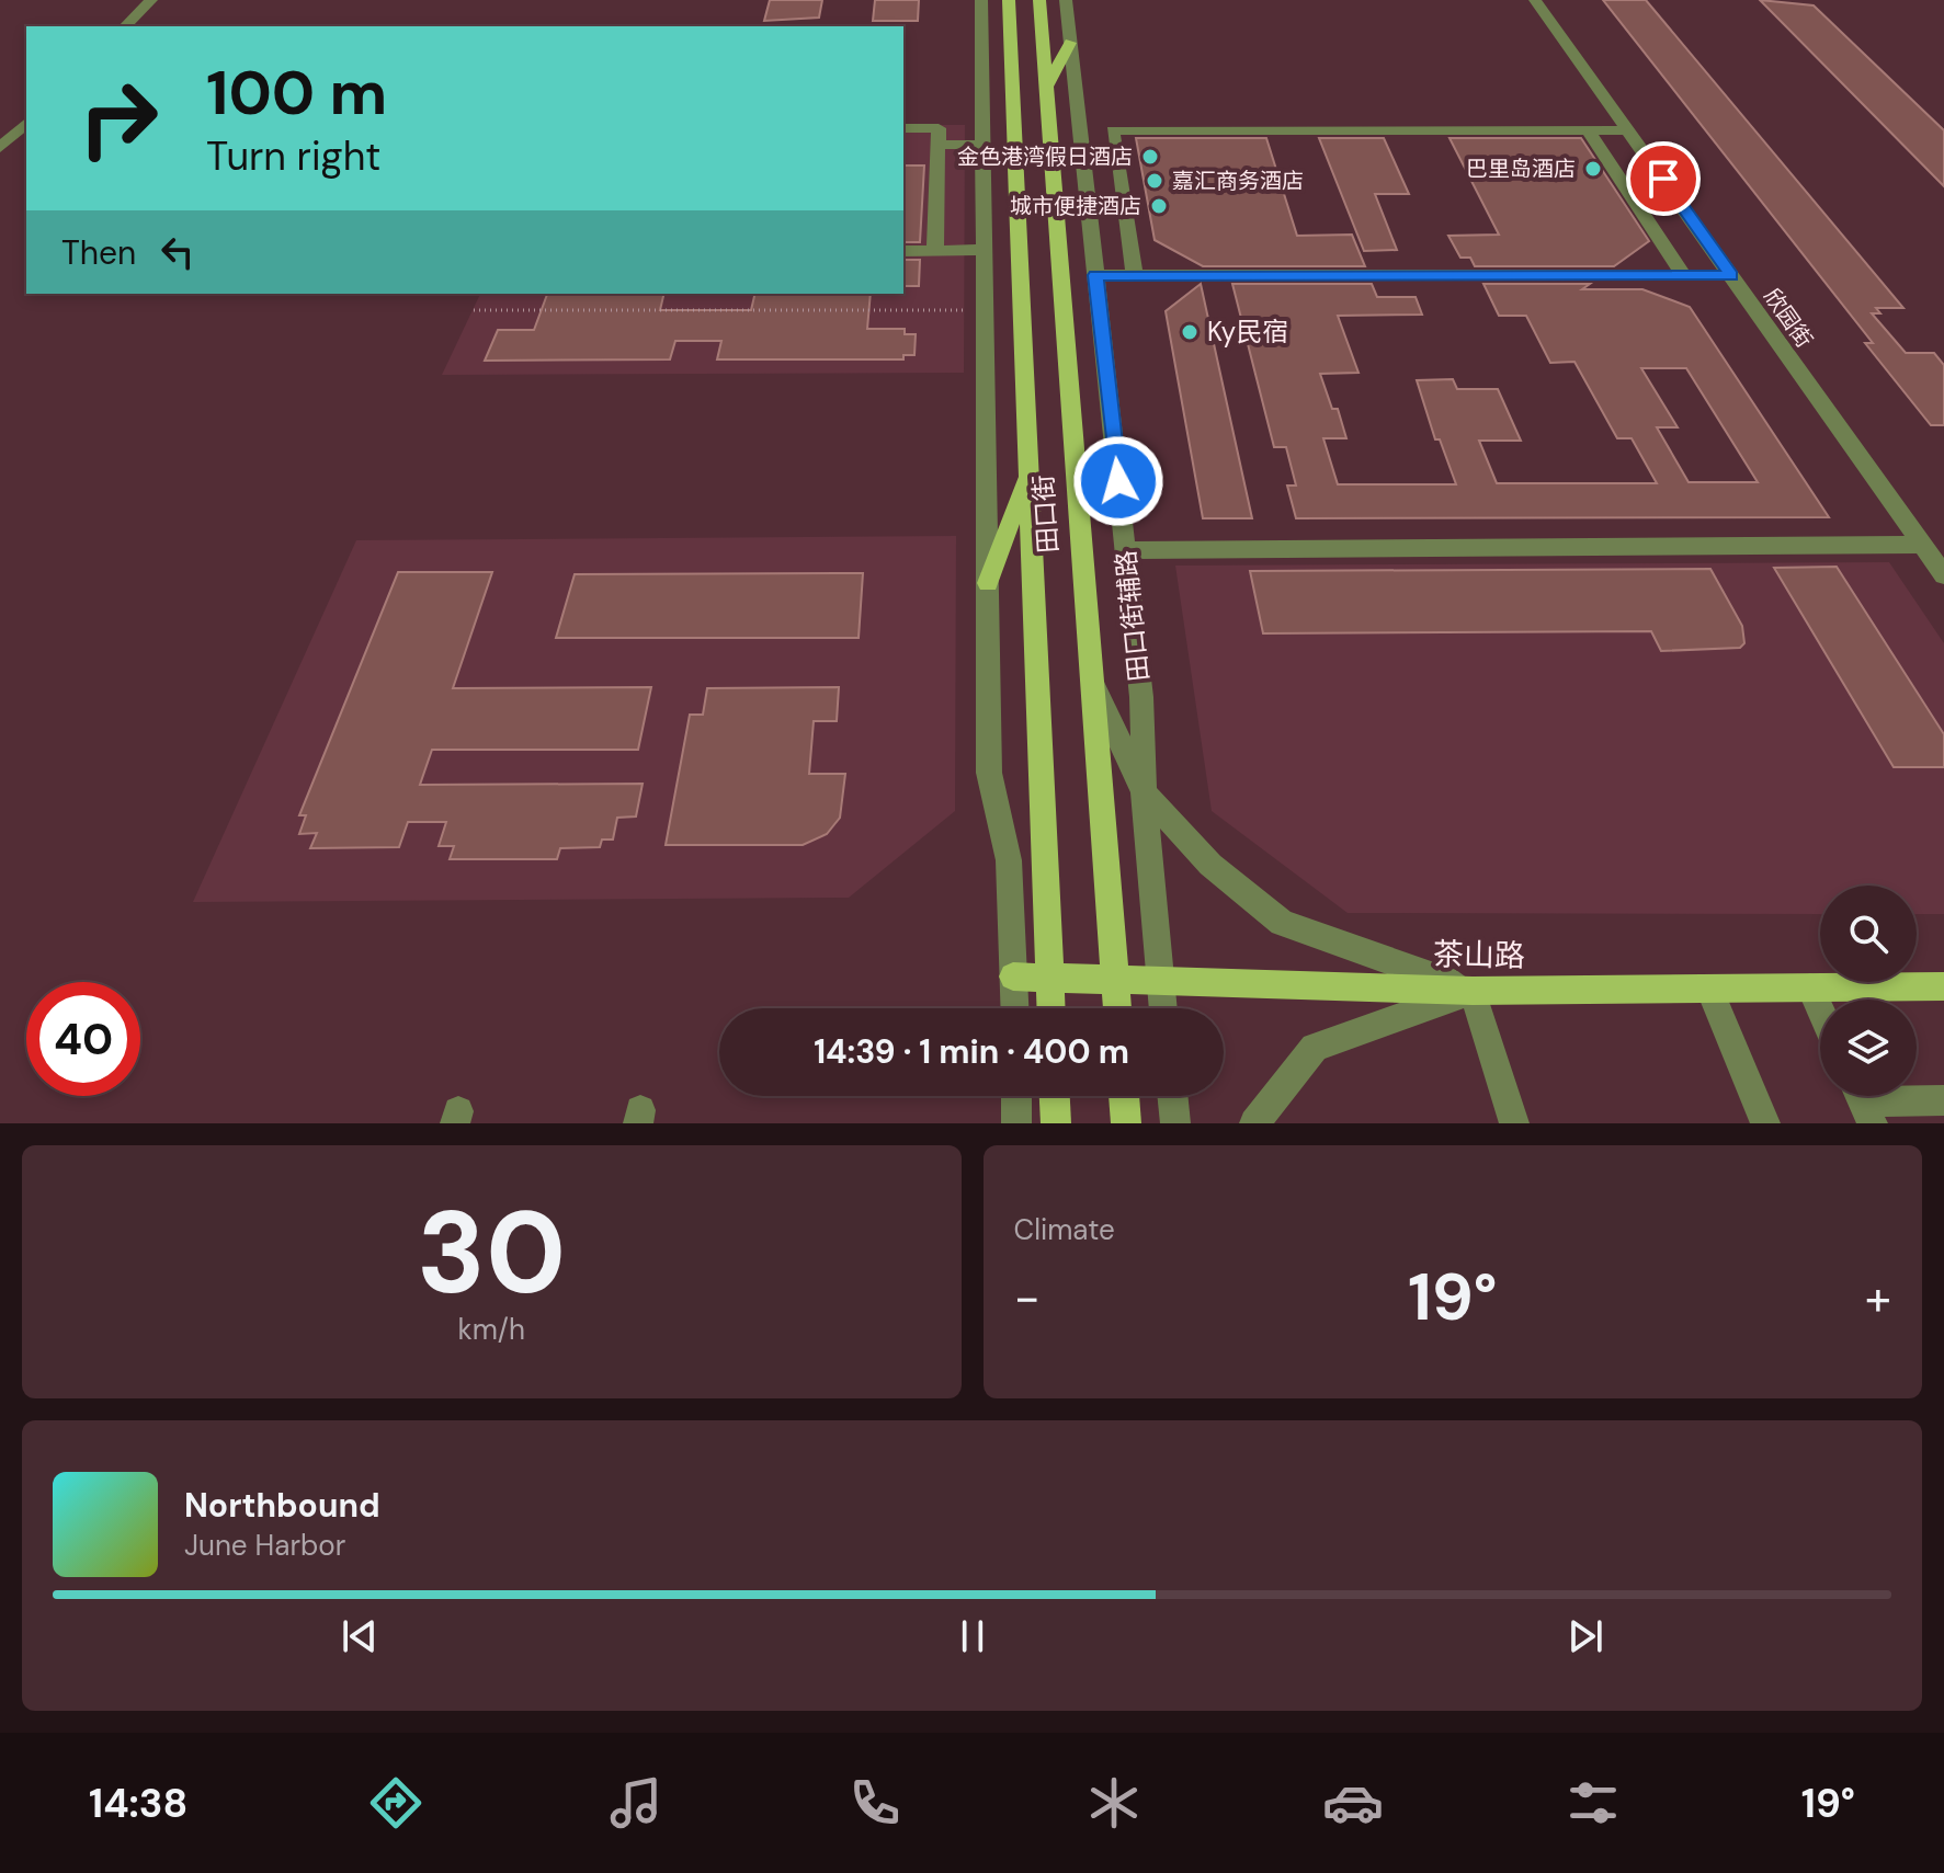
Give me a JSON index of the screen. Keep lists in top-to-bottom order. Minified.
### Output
{"streets":{"main road":["田口街","茶山路"],"street":["欣园街","田口街辅路"]},"crossings":[["田口街","茶山路"],["田口街辅路","茶山路"]],"places":["金色港湾假日酒店","巴里岛酒店","嘉汇商务酒店","城市便捷酒店","Ky民宿"],"page":{"turn":["100 m","Turn right"],"then":"Then","limit":"40","trip":"14:39 · 1 min · 400 m","tile":[["30","km/h"],"Climate"],"heat":["−","19°","+"],"song":["Northbound","June Harbor"],"tabs":["14:38","19°"]}}
